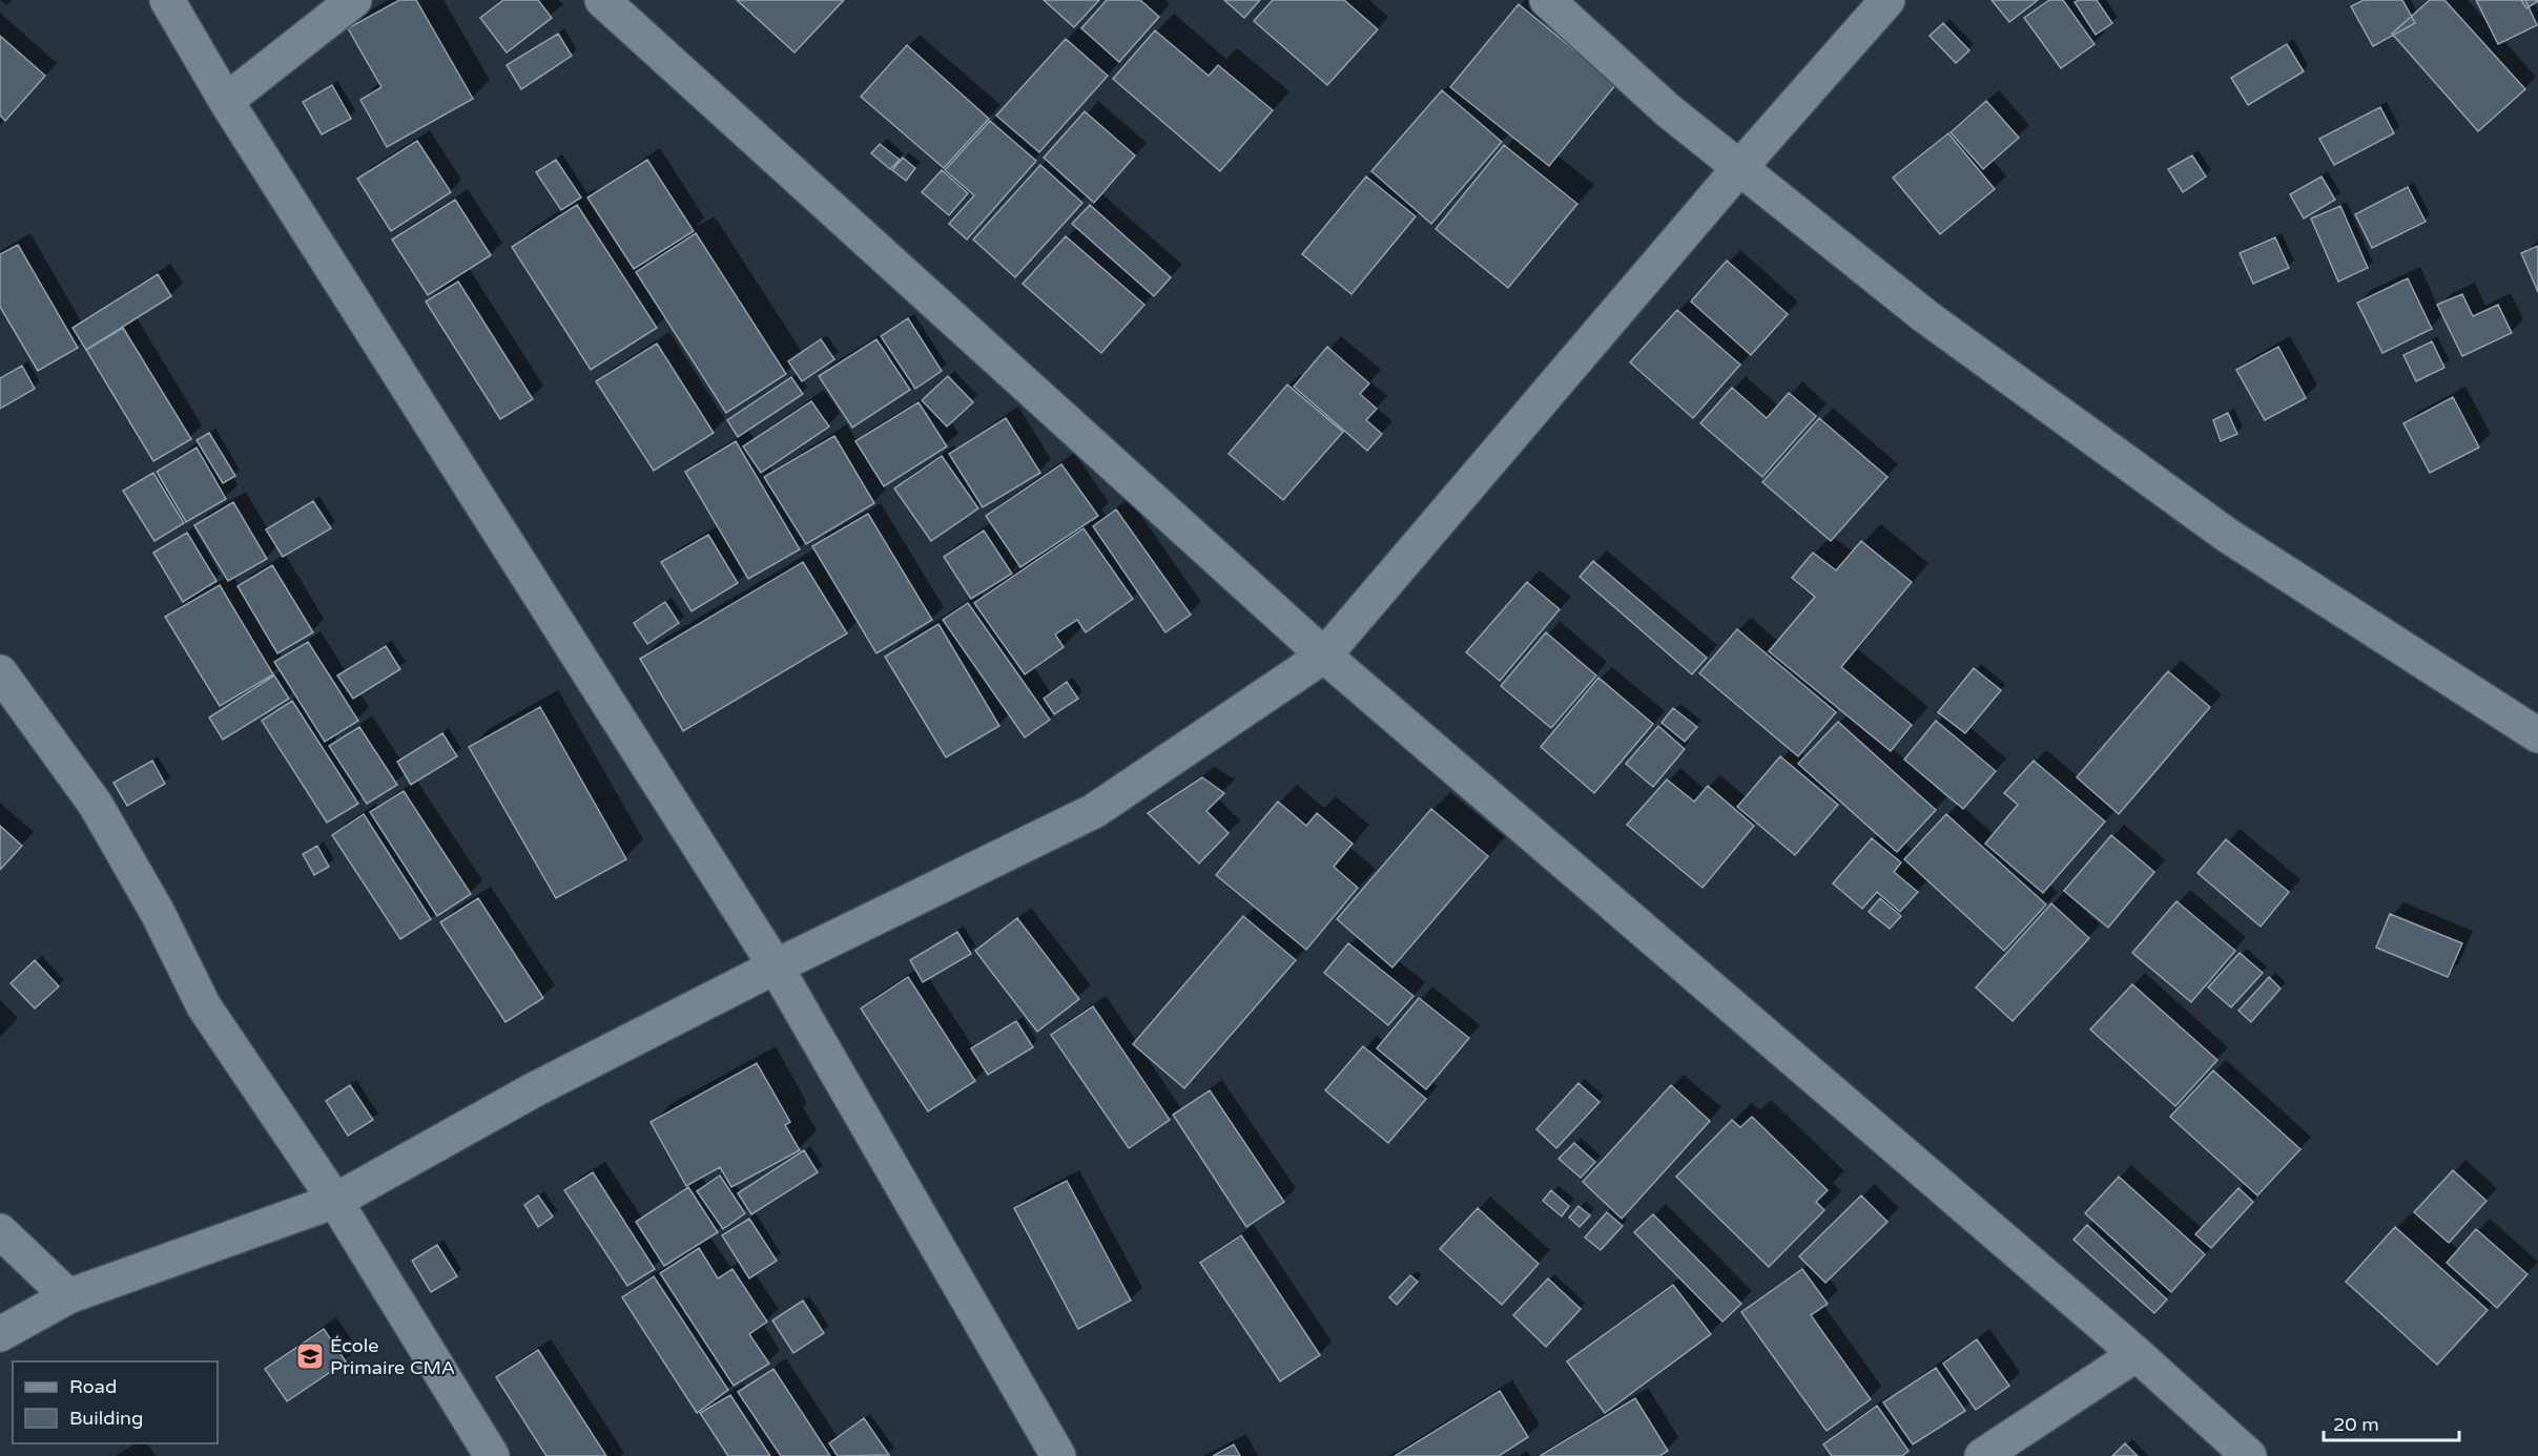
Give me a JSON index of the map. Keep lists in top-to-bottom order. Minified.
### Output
{"places":{"school or university":["École Primaire CMA"]},"legend":["Road","Building"],"scale_bar":"20 m"}
